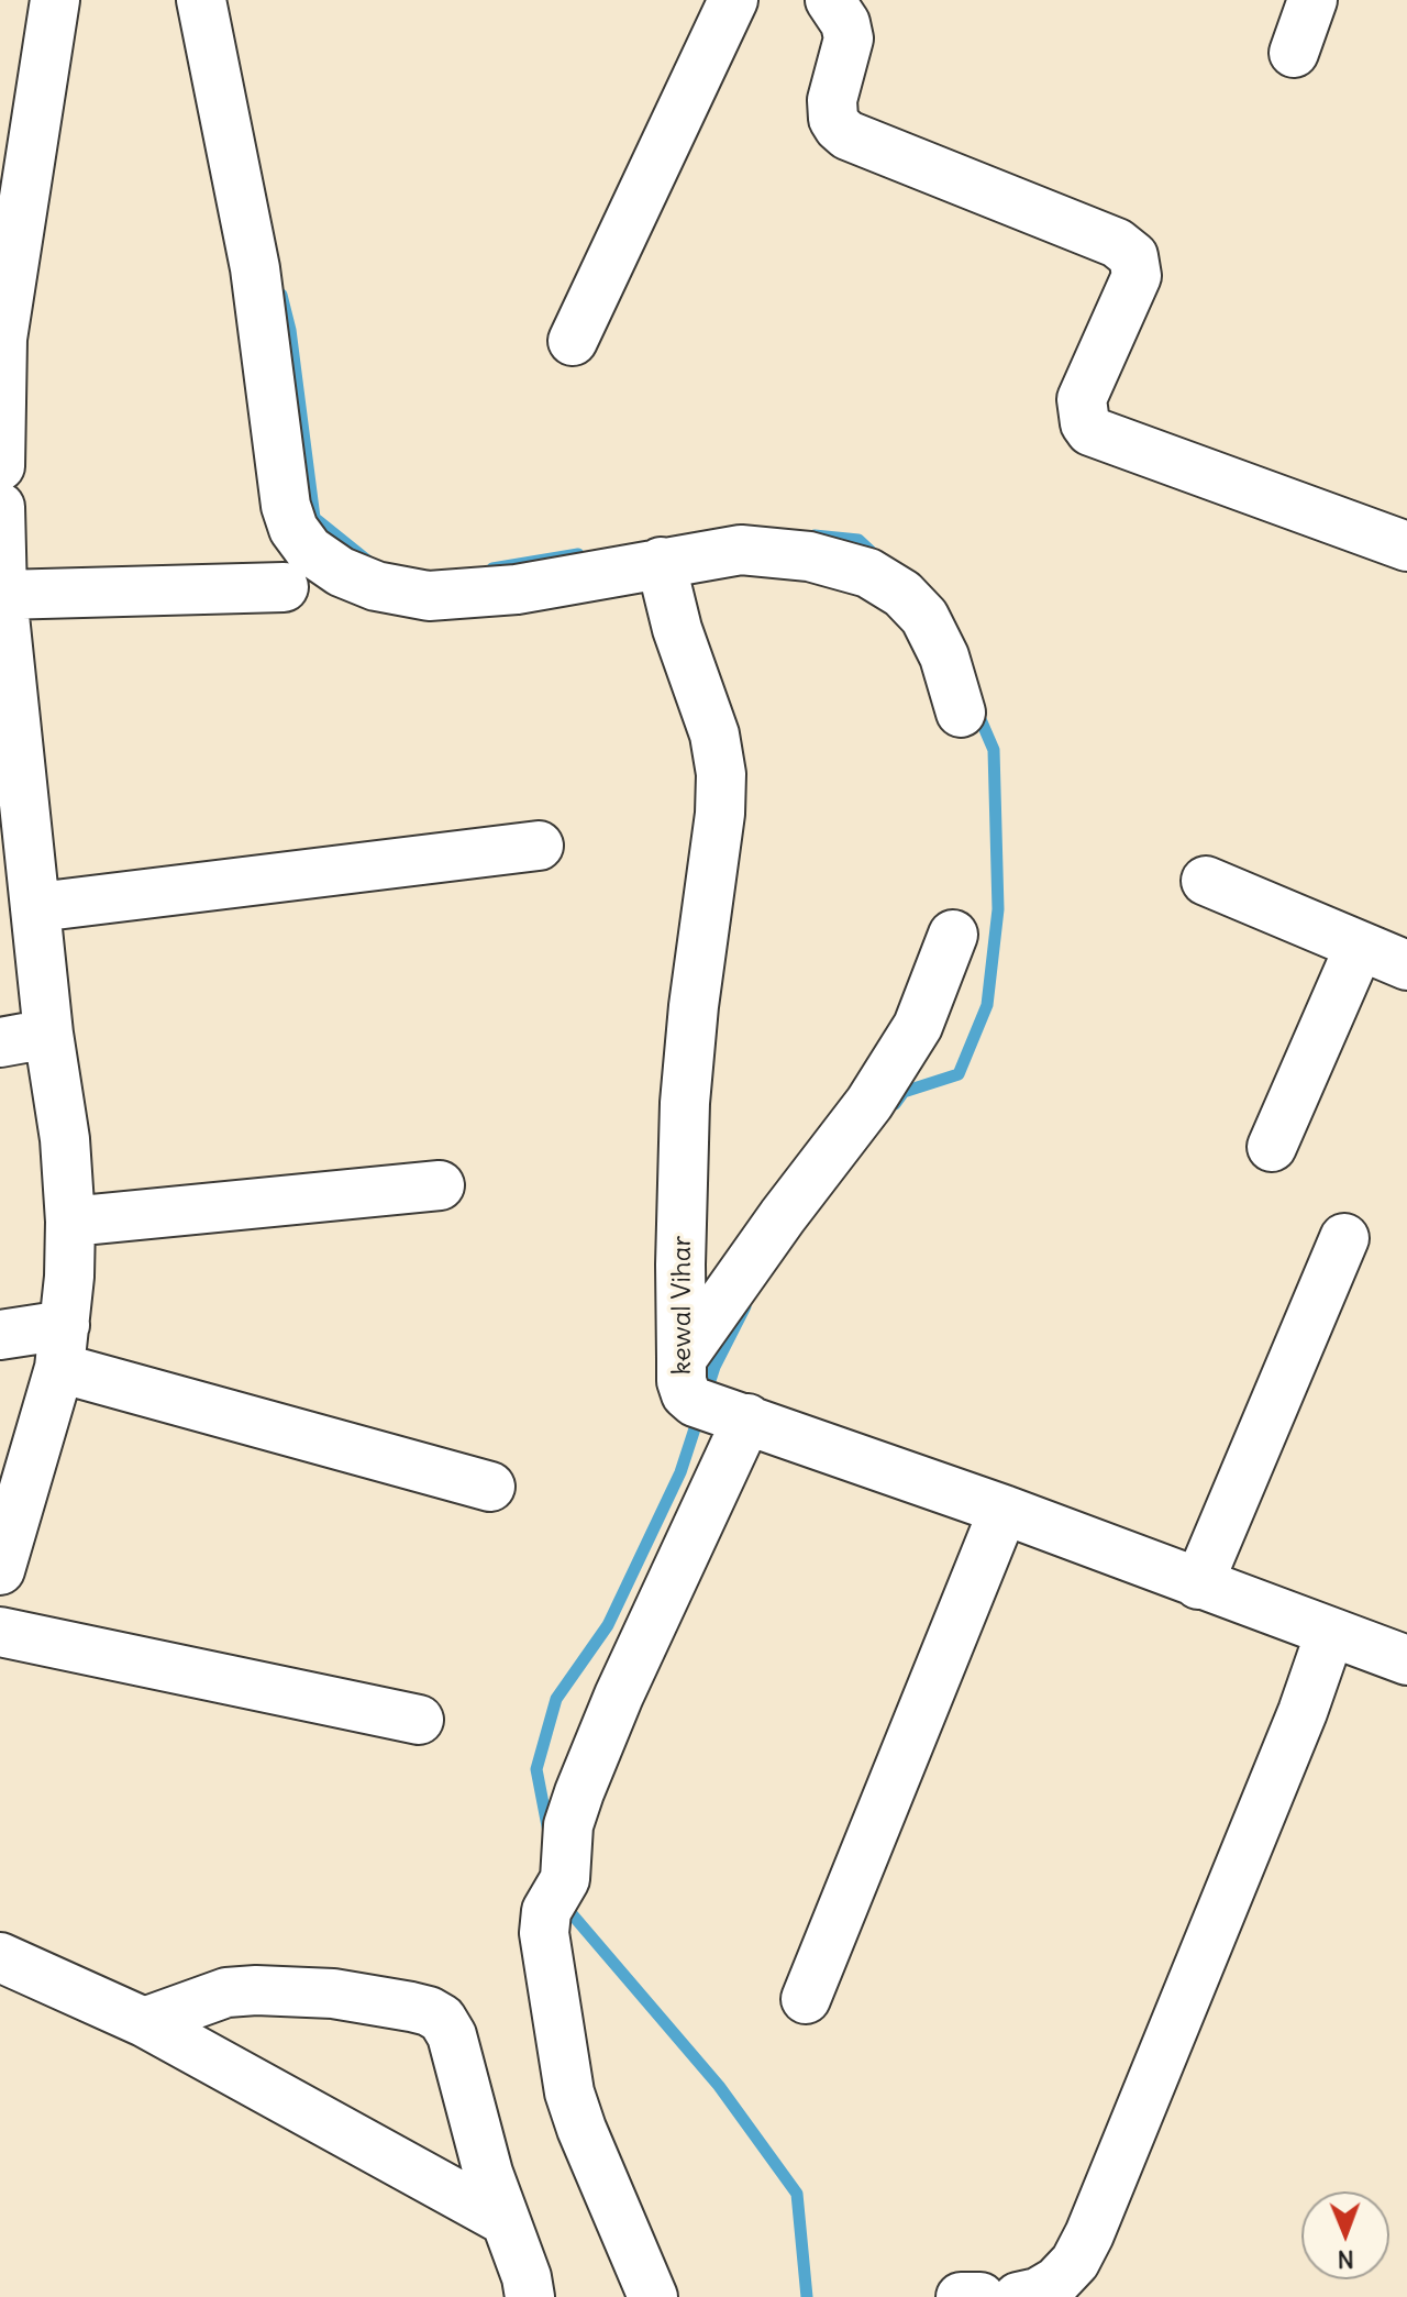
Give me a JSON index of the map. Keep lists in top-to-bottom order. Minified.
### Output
{"streets":{"street":["kewal Vihar"]},"north":"bottom"}
